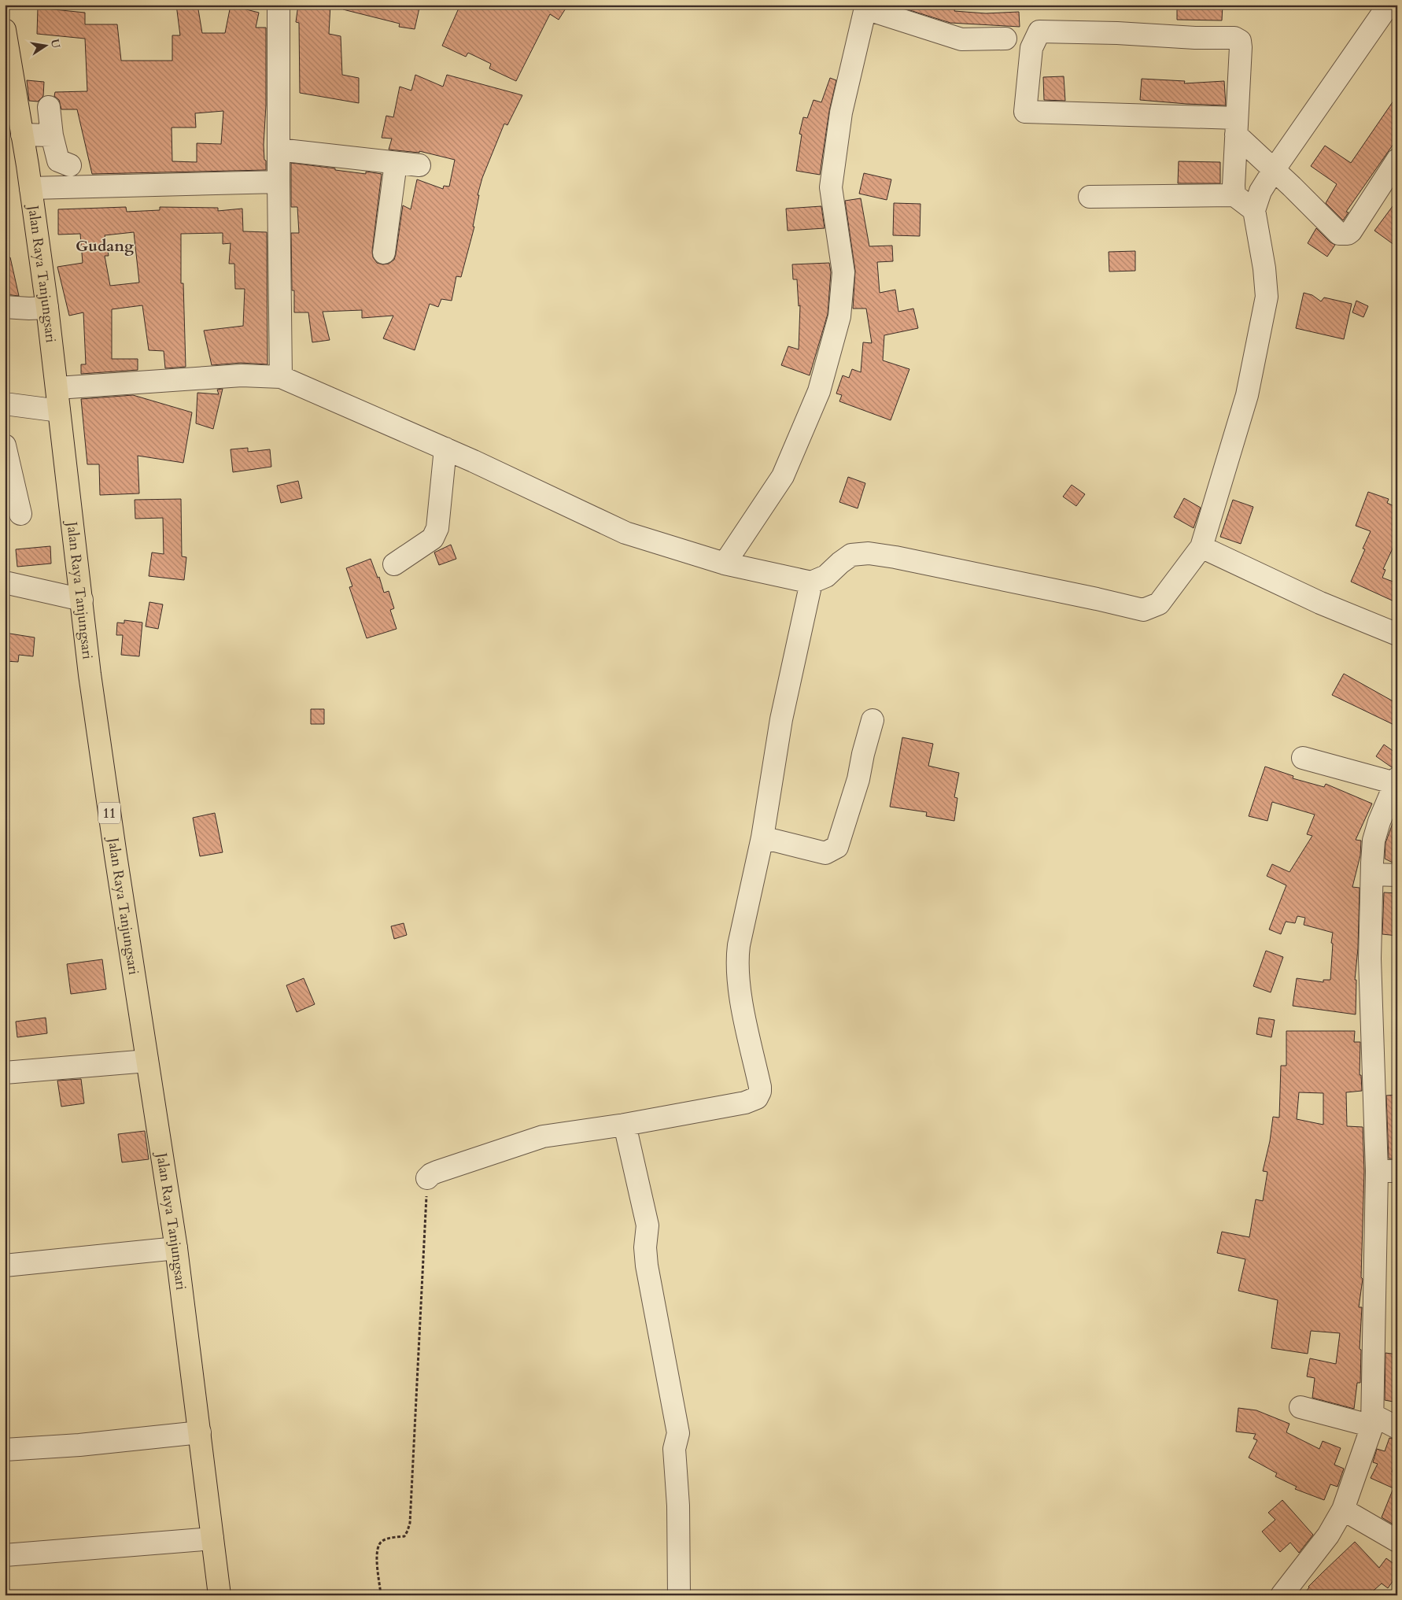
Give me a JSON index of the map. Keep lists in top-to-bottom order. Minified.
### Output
{"streets":{"highway":["Jalan Raya Tanjungsari","11"]},"districts":["Gudang"],"north":"right"}
